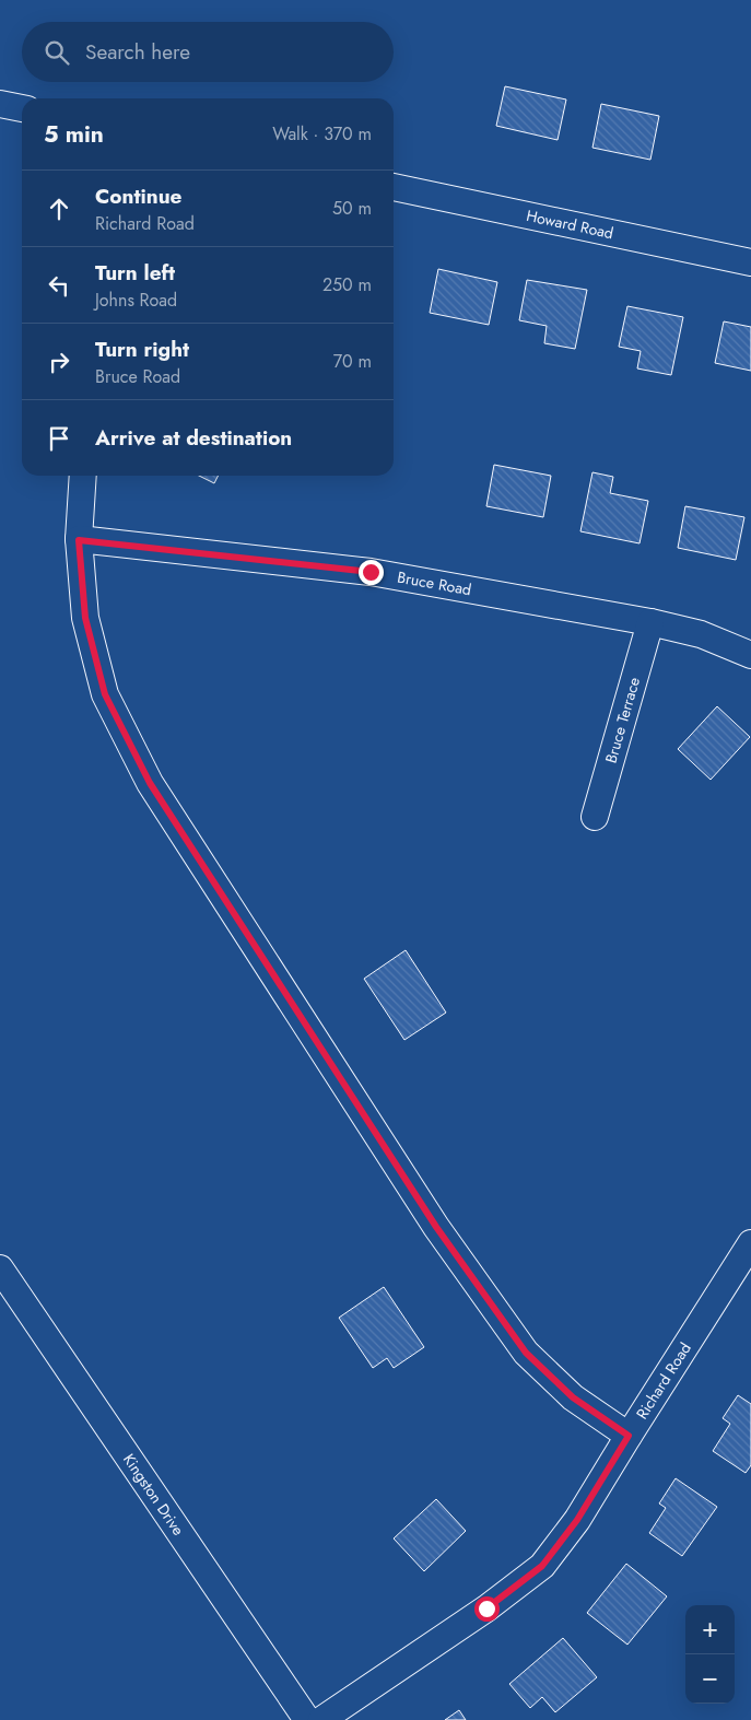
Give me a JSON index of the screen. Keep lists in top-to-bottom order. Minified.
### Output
{"streets":{"street":["Howard Road","Bruce Road","Bruce Terrace","Richard Road","Kingston Drive"]},"crossings":[["Bruce Road","Bruce Terrace"]],"page":{"search":"Search here","heading":["5 min","Walk · 370 m"],"list":[["Continue","Richard Road","50 m"],["Turn left","Johns Road","250 m"],["Turn right","Bruce Road","70 m"],"Arrive at destination"],"map_buttons":["+","−"]}}
